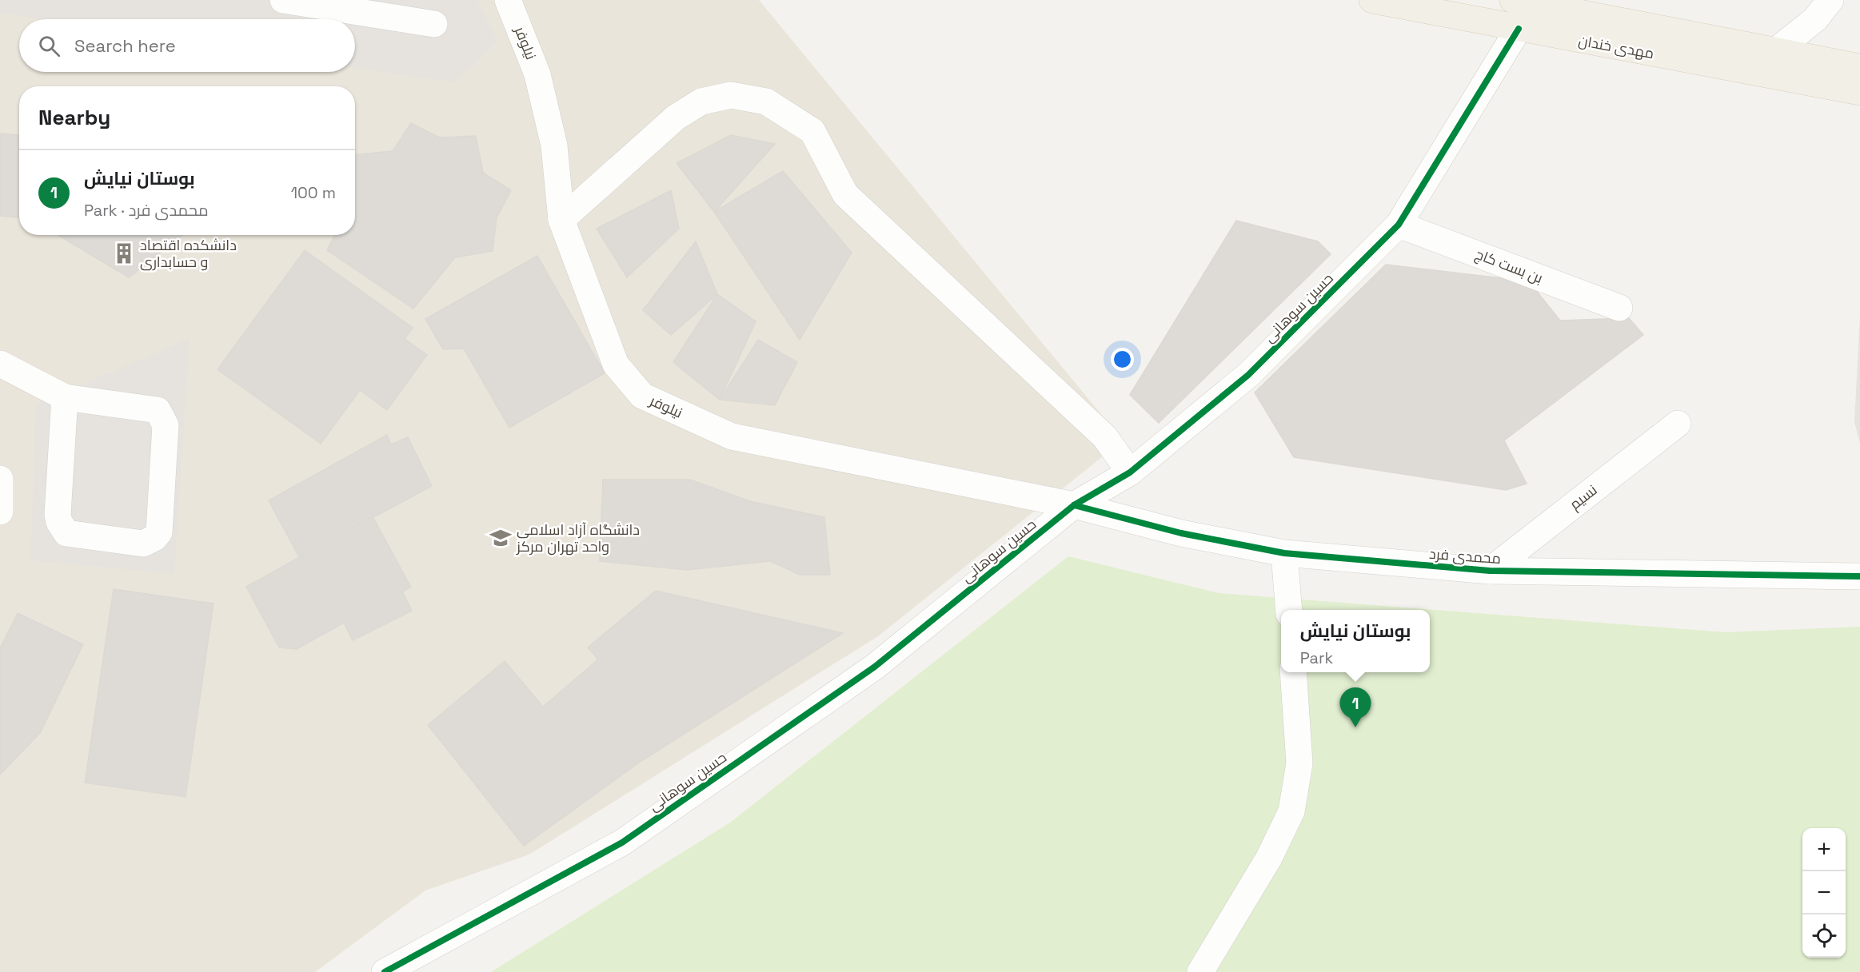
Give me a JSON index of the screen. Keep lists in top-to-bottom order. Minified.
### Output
{"streets":{"main road":["مهدی خندان"],"street":["نیلوفر","بن بست کاج","حسین سوهانی","نسیم","محمدی فرد"]},"crossings":[["نیلوفر","حسین سوهانی"],["نیلوفر","محمدی فرد"],["مهدی خندان","حسین سوهانی"],["بن بست کاج","حسین سوهانی"],["حسین سوهانی","محمدی فرد"],["نسیم","محمدی فرد"]],"places":{"building":["دانشکده اقتصاد و حسابداری"],"school or university":["دانشگاه آزاد اسلامی واحد تهران مرکز"]},"page":{"search":"Search here","heading":"Nearby","list":[{"mark":"1","name":"بوستان نیایش","note":"Park · محمدی فرد","value":"100 m"}],"popup":["بوستان نیایش","Park"],"pins":"1","map_buttons":["+","−"]}}
